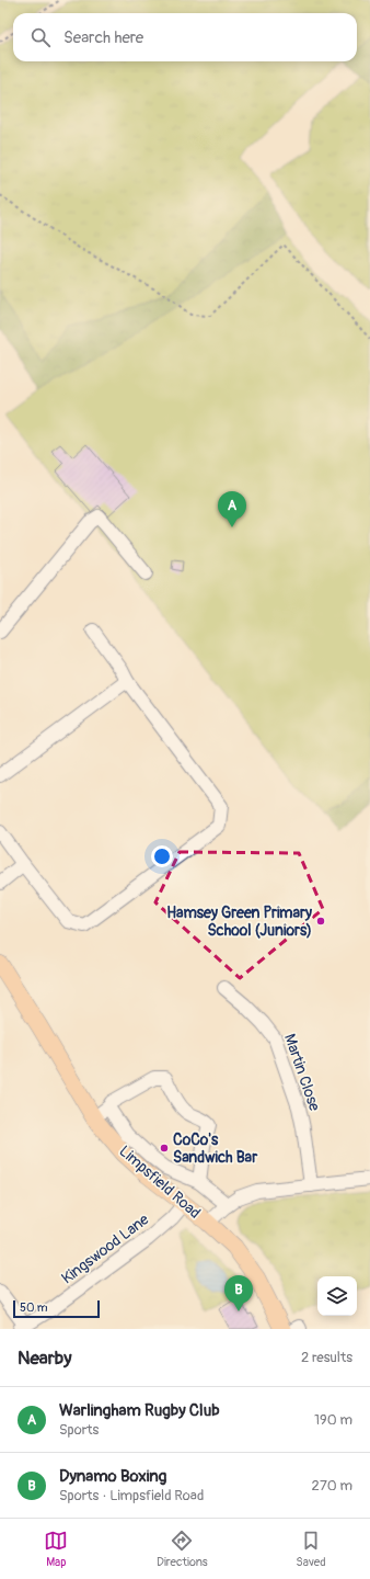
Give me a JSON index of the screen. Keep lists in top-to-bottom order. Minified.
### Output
{"streets":{"main road":["Limpsfield Road"],"street":["Martin Close","Kingswood Lane"]},"crossings":[["Limpsfield Road","Kingswood Lane"]],"places":["Hamsey Green Primary School (Juniors)","CoCo's Sandwich Bar"],"scale_bar":"50 m","page":{"search":"Search here","pins":["A","B"],"scale":"50 m","heading":["Nearby","2 results"],"list":[{"mark":"A","name":"Warlingham Rugby Club","note":"Sports","value":"190 m"},{"mark":"B","name":"Dynamo Boxing","note":"Sports · Limpsfield Road","value":"270 m"}],"nav":["Map","Directions","Saved"]}}
